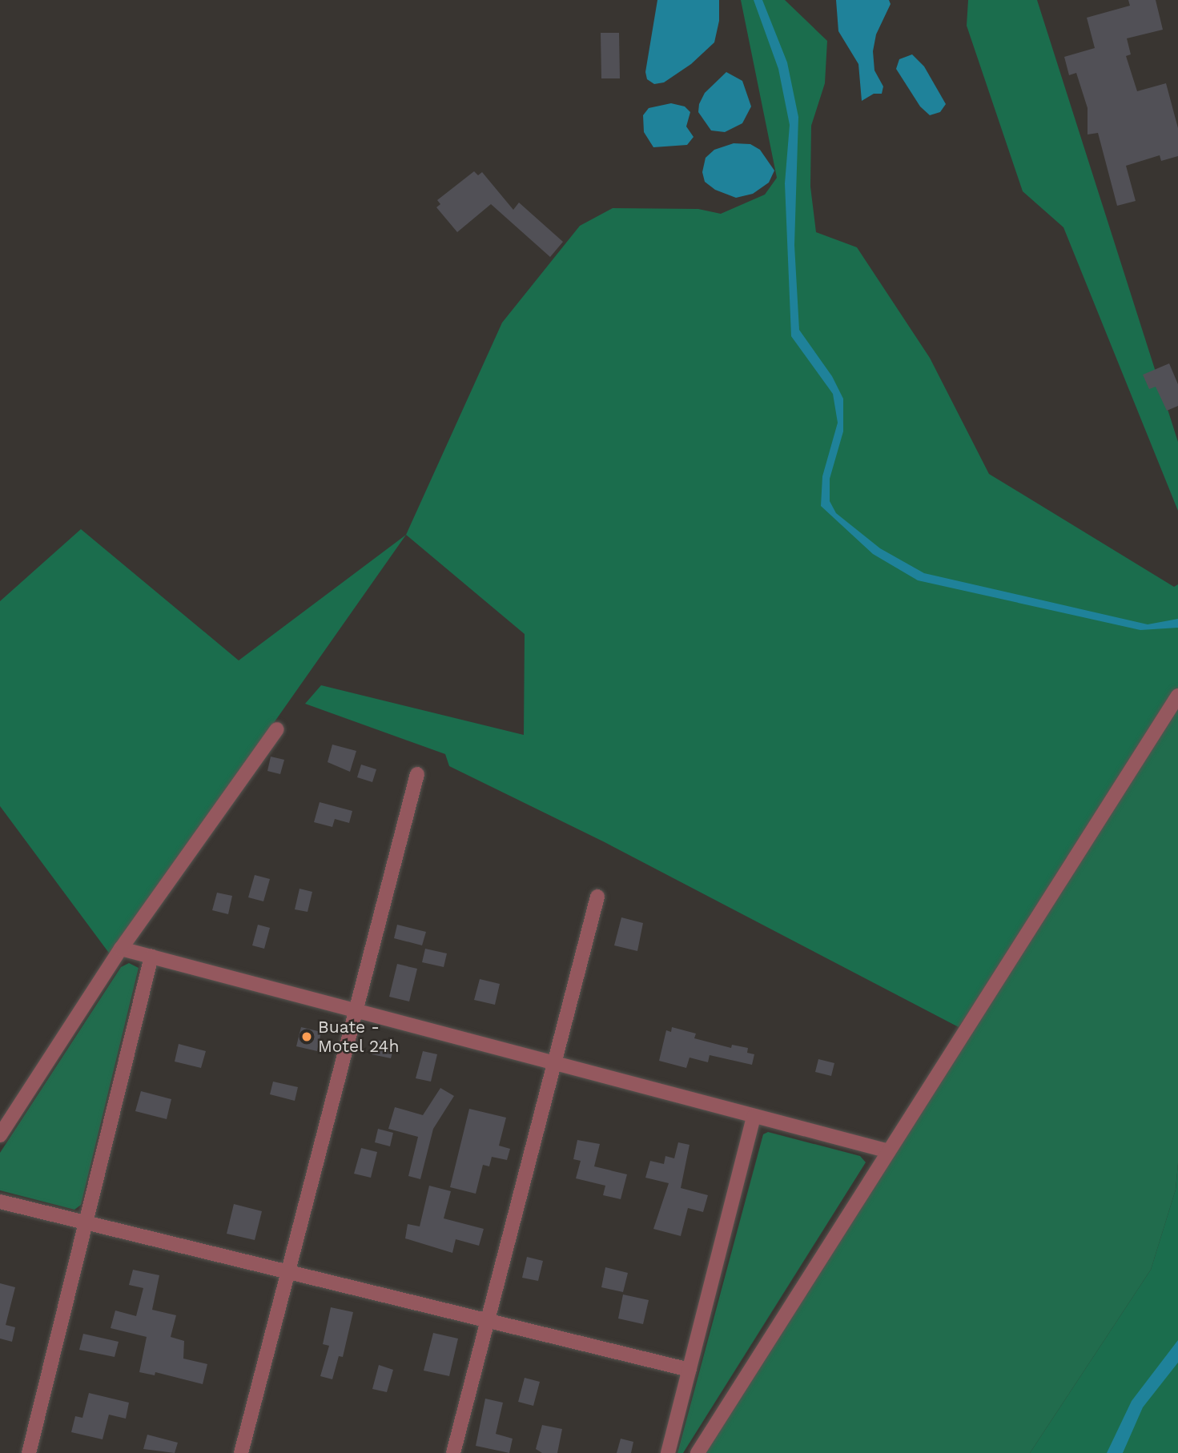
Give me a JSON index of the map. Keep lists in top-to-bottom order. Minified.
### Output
{"places":["Buate - Motel 24h"]}
